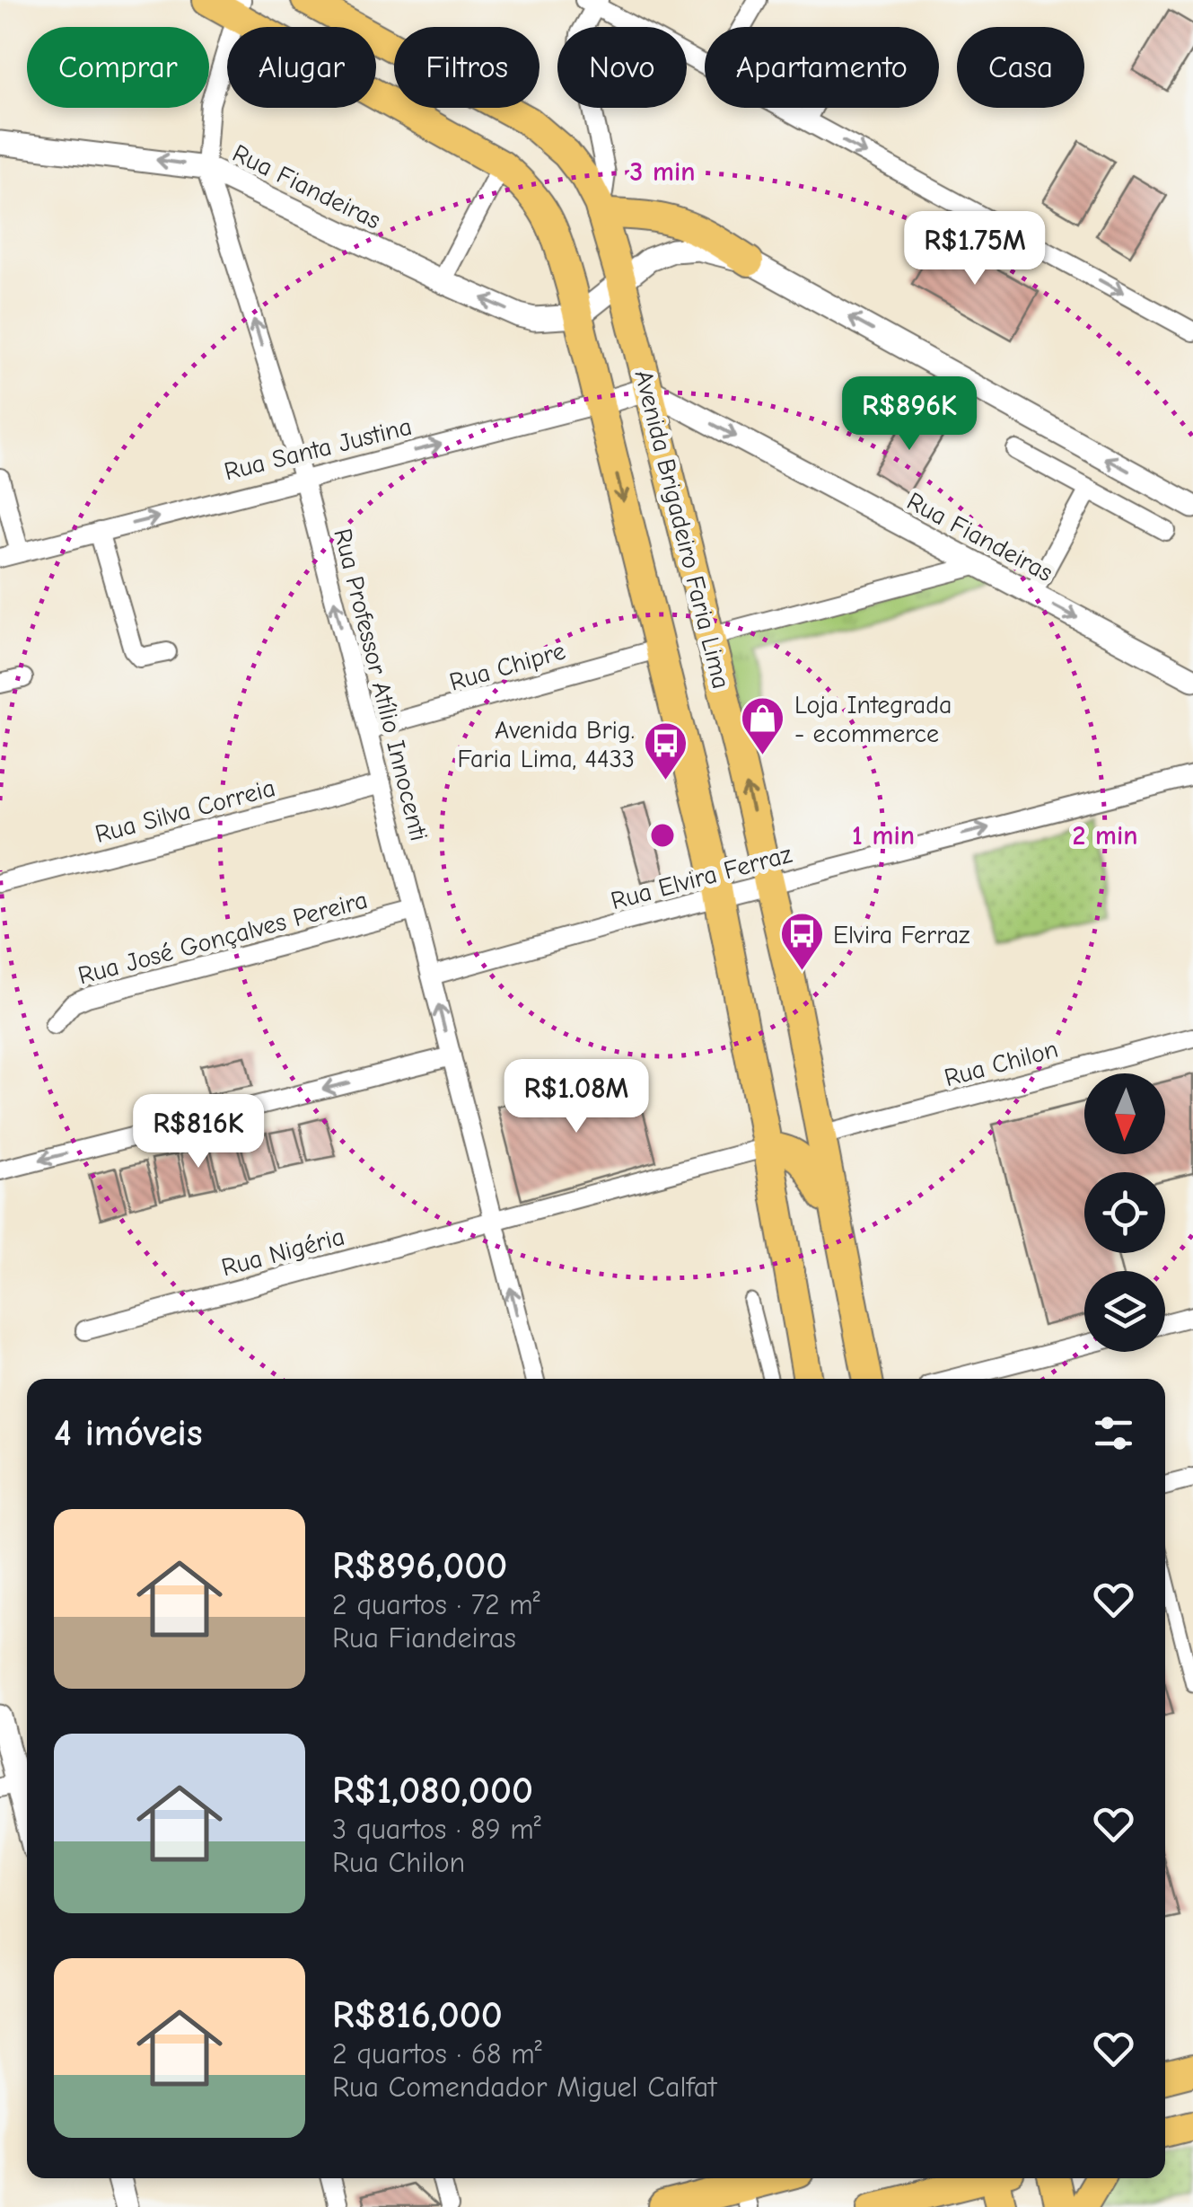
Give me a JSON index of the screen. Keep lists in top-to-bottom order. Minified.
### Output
{"streets":{"main road":["Avenida Brigadeiro Faria Lima"],"street":["Rua Fiandeiras","Rua Santa Justina","Rua Chipre","Rua Professor Atílio Innocenti","Rua Silva Correia","Rua Elvira Ferraz","Rua José Gonçalves Pereira","Rua Chilon","Rua Nigéria"]},"crossings":[["Rua Fiandeiras","Rua Santa Justina"],["Rua Fiandeiras","Avenida Brigadeiro Faria Lima"],["Rua Fiandeiras","Rua Professor Atílio Innocenti"],["Rua Santa Justina","Avenida Brigadeiro Faria Lima"],["Rua Santa Justina","Rua Professor Atílio Innocenti"],["Avenida Brigadeiro Faria Lima","Rua Chipre"],["Avenida Brigadeiro Faria Lima","Rua Professor Atílio Innocenti"],["Avenida Brigadeiro Faria Lima","Rua Elvira Ferraz"],["Avenida Brigadeiro Faria Lima","Rua Chilon"],["Rua Chipre","Rua Professor Atílio Innocenti"],["Rua Professor Atílio Innocenti","Rua Silva Correia"],["Rua Professor Atílio Innocenti","Rua Elvira Ferraz"],["Rua Professor Atílio Innocenti","Rua José Gonçalves Pereira"],["Rua Professor Atílio Innocenti","Rua Nigéria"]],"one_way":["Rua Santa Justina","Rua Professor Atílio Innocenti","Rua Elvira Ferraz"],"places":{"shop":["Loja Integrada - ecommerce"],"bus stop":["Avenida Brig. Faria Lima, 4433","Elvira Ferraz"]},"north":"bottom","page":{"chip":["Comprar","Alugar","Filtros","Novo","Apartamento","Casa"],"price":["R$1.75M","R$896K","R$1.08M","R$816K"],"heading":"4 imóveis","list":[{"name":"R$896,000","note":"2 quartos · 72 m² · Rua Fiandeiras"},{"name":"R$1,080,000","note":"3 quartos · 89 m² · Rua Chilon"},{"name":"R$816,000","note":"2 quartos · 68 m² · Rua Comendador Miguel Calfat"}]},"rings":["3 min","1 min","2 min"]}
